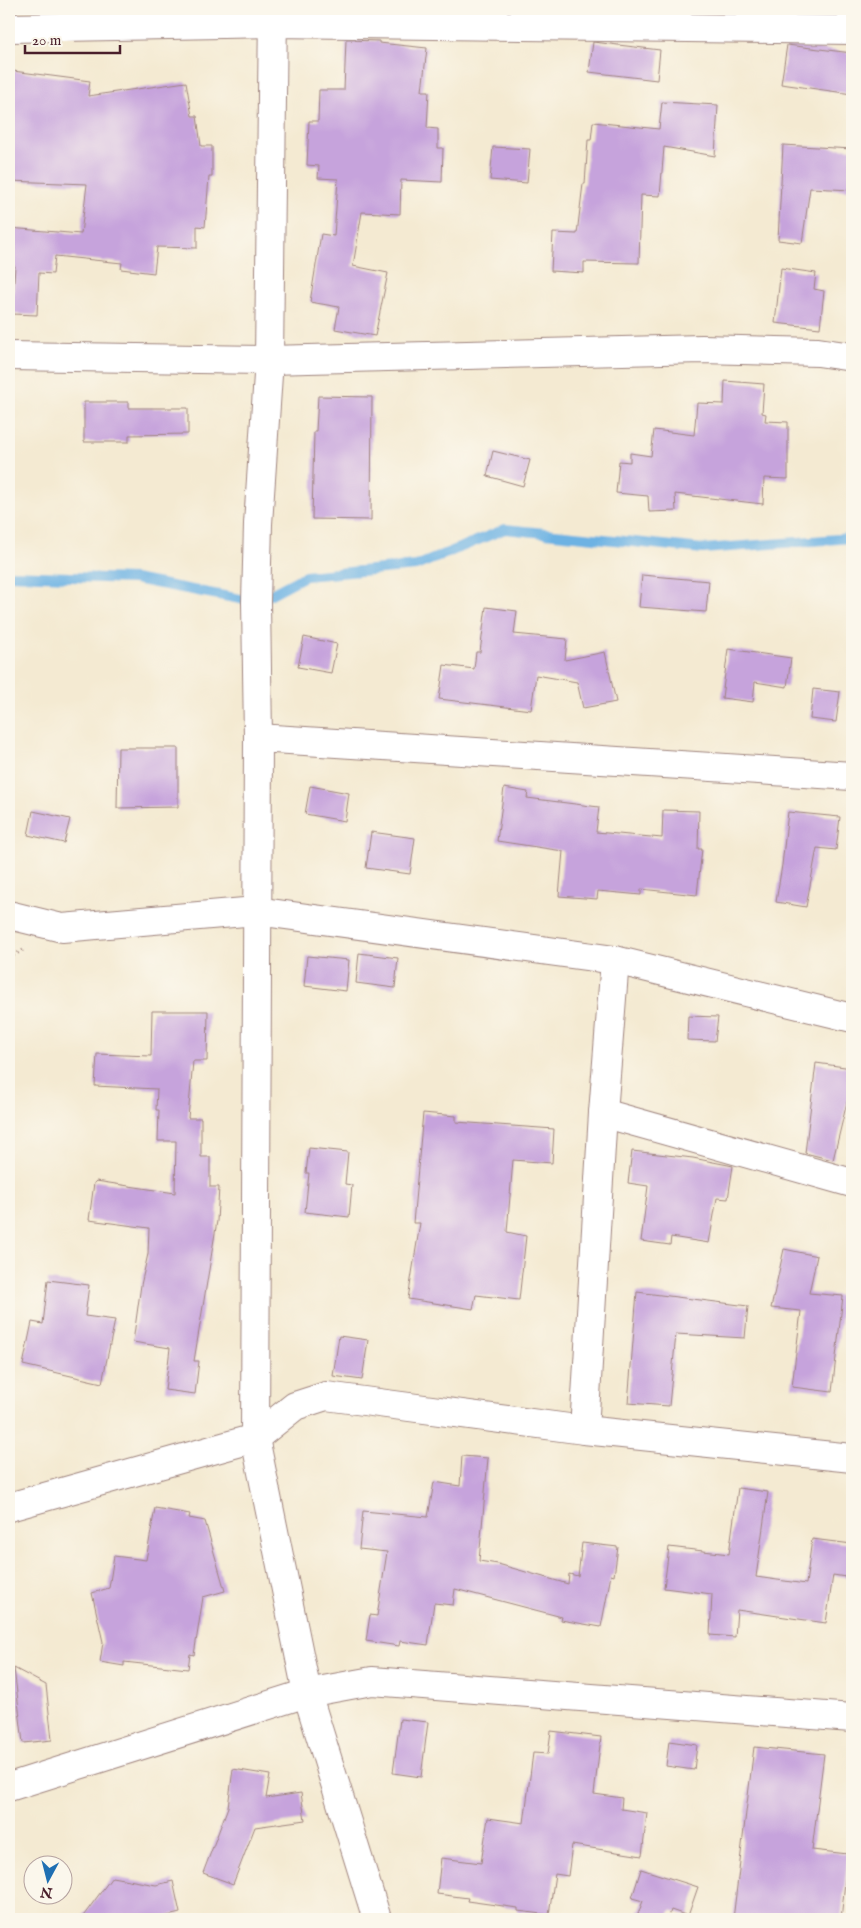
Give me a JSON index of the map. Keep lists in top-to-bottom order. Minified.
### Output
{"scale_bar":"20 m","north":"bottom"}
